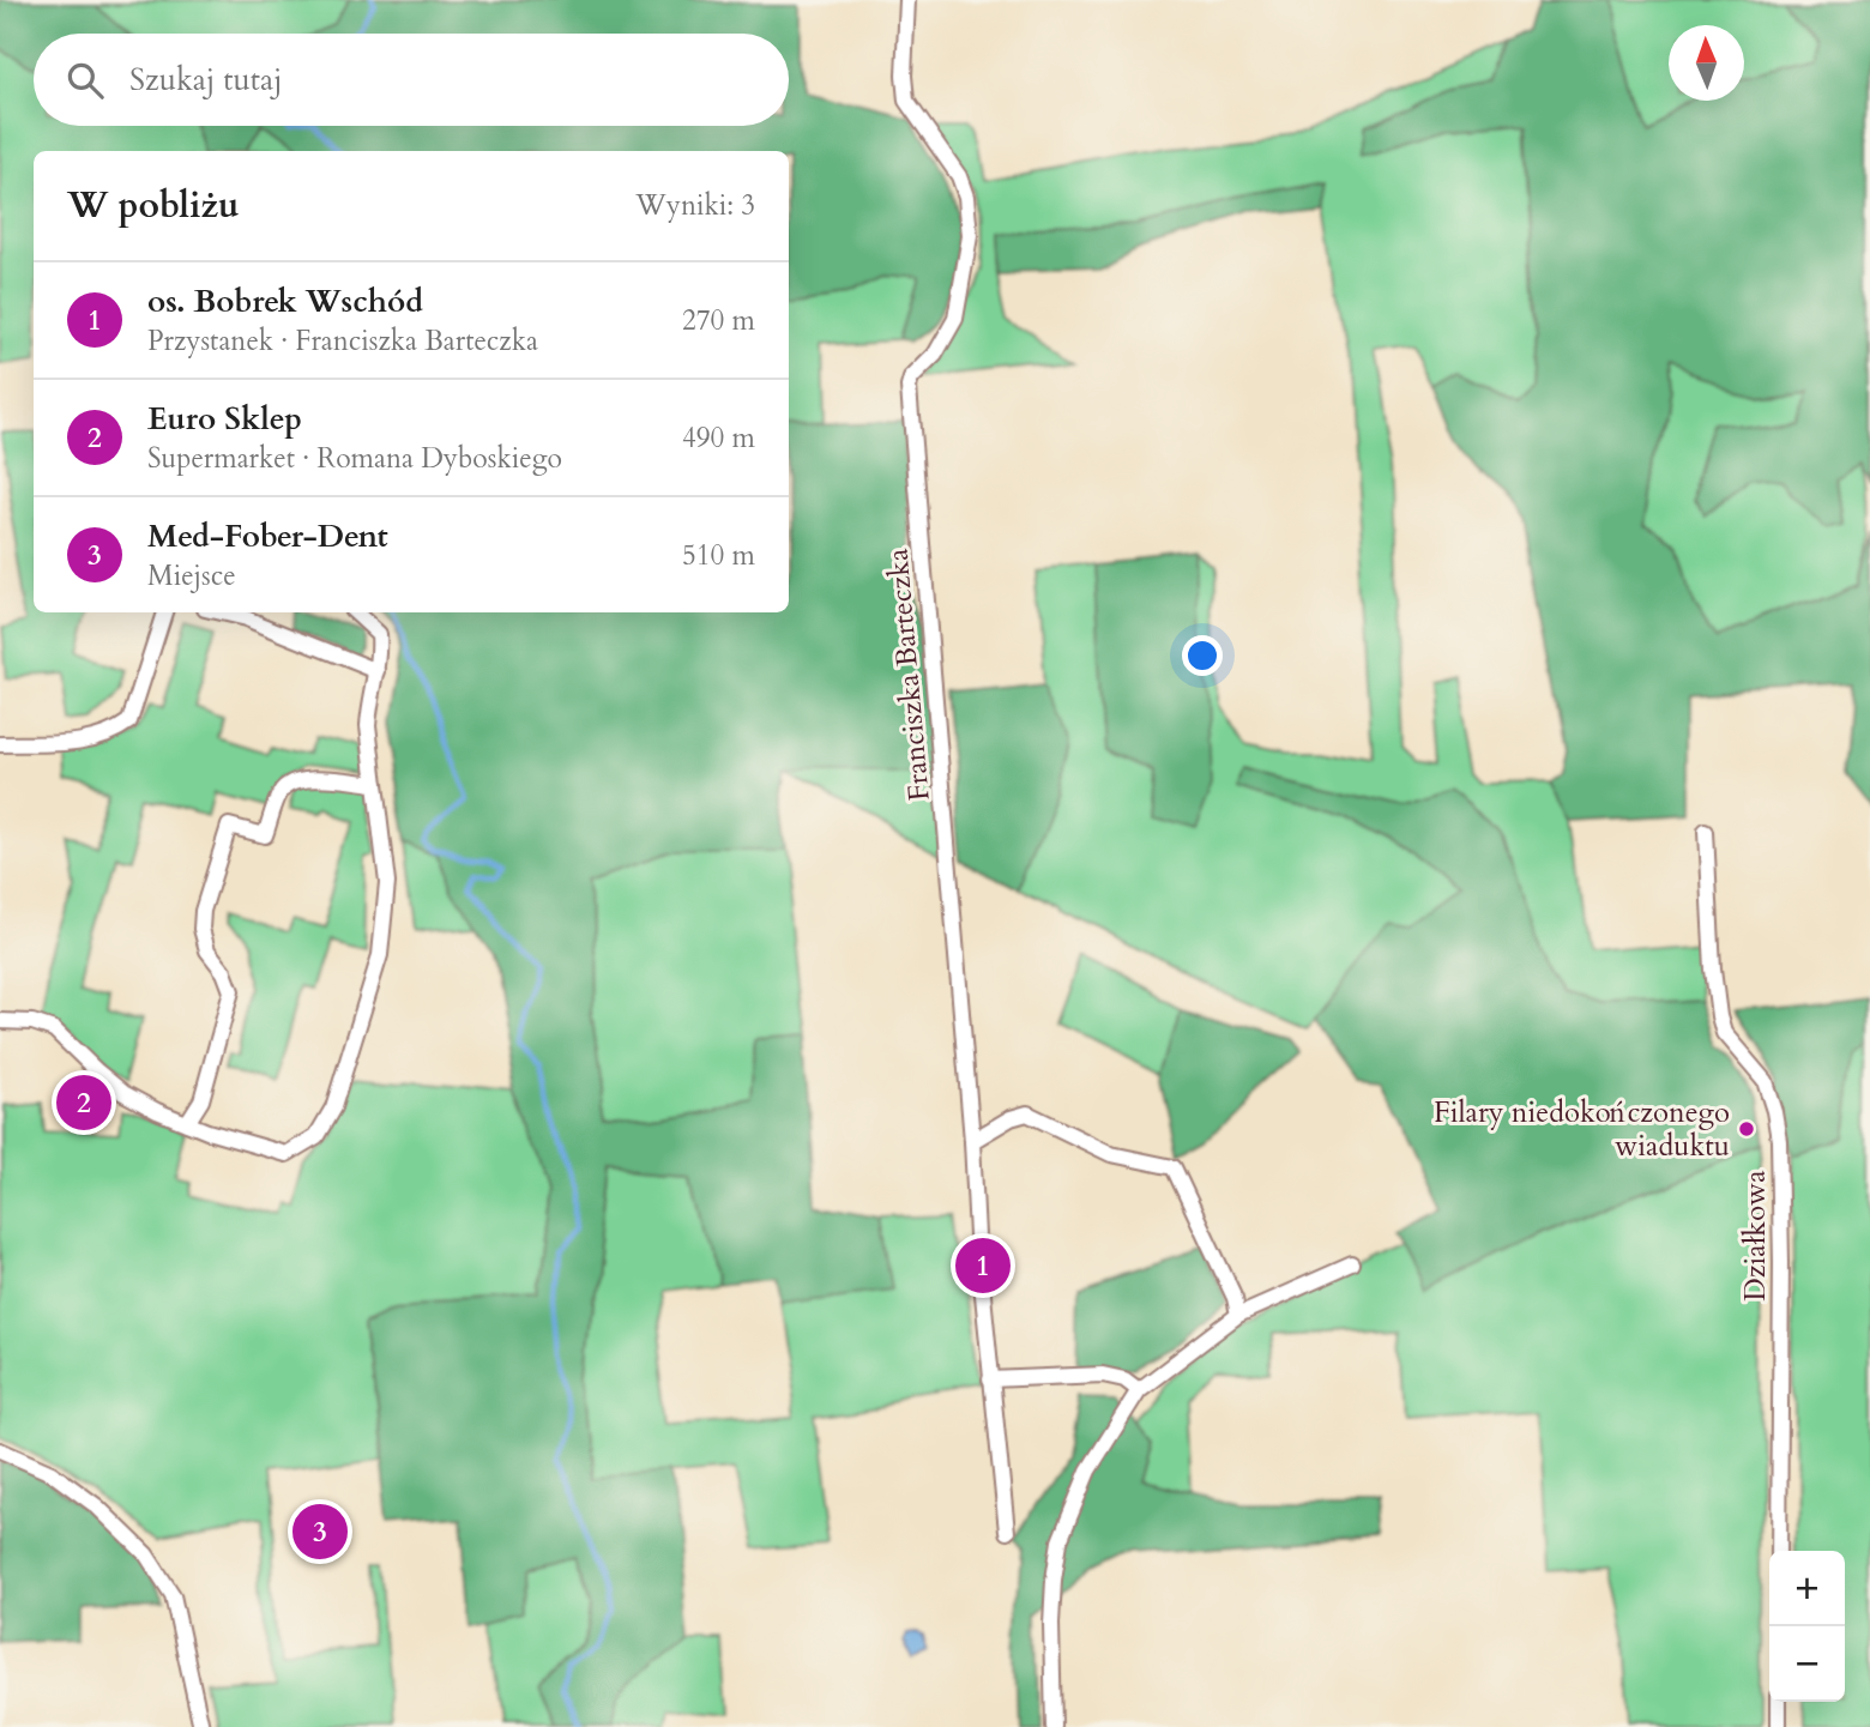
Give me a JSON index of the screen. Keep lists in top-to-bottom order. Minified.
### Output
{"streets":{"street":["Franciszka Barteczka","Działkowa"]},"places":["Filary niedokończonego wiaduktu"],"north":"top","page":{"search":"Szukaj tutaj","heading":["W pobliżu","Wyniki: 3"],"list":[{"mark":"1","name":"os. Bobrek Wschód","note":"Przystanek · Franciszka Barteczka","value":"270 m"},{"mark":"2","name":"Euro Sklep","note":"Supermarket · Romana Dyboskiego","value":"490 m"},{"mark":"3","name":"Med-Fober-Dent","note":"Miejsce","value":"510 m"}],"pins":["2","1","3"],"map_buttons":["+","−"]}}
